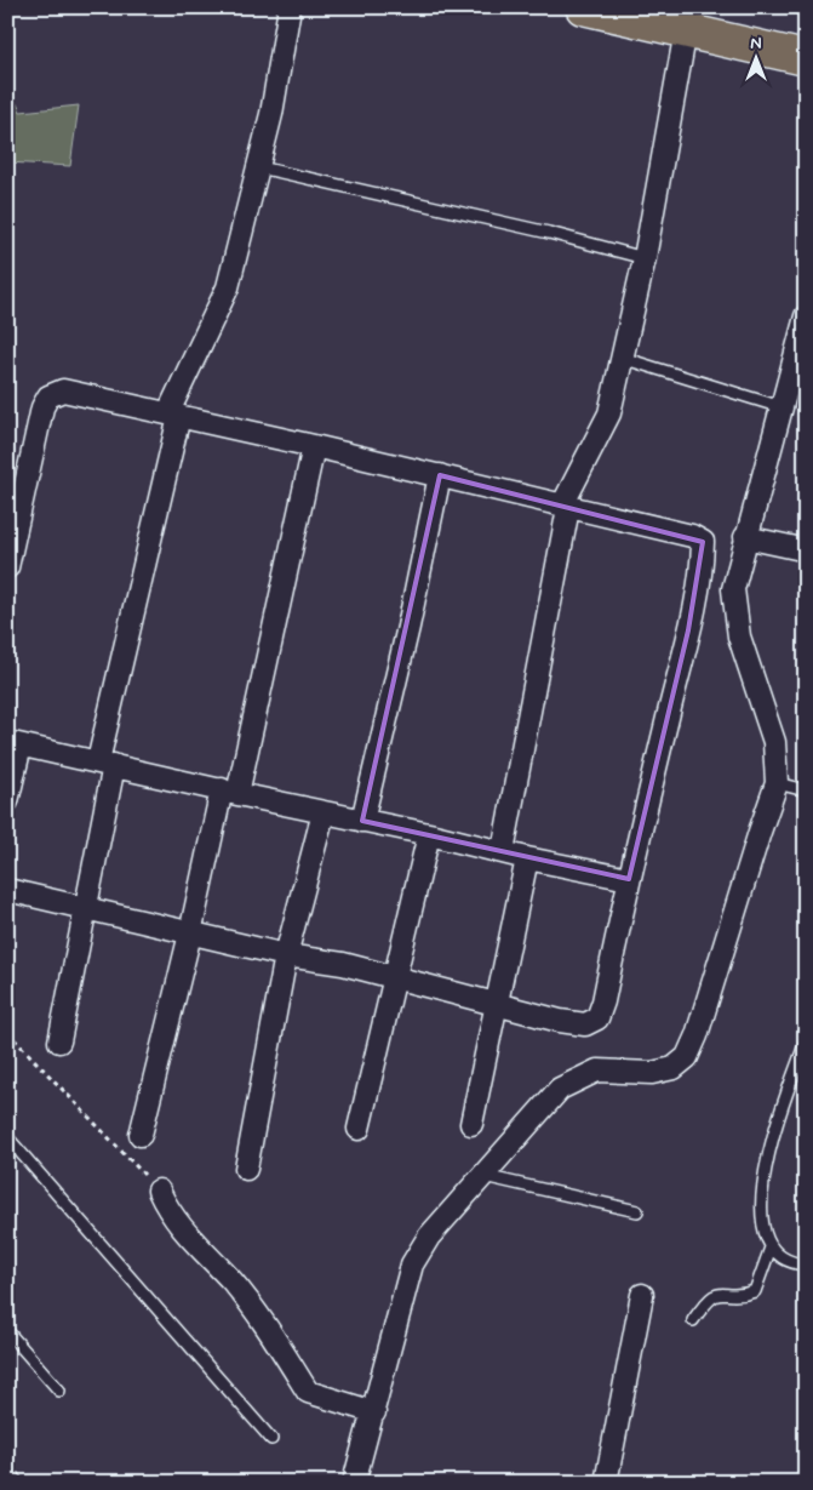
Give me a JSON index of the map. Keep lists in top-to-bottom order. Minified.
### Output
{"north":"top"}
